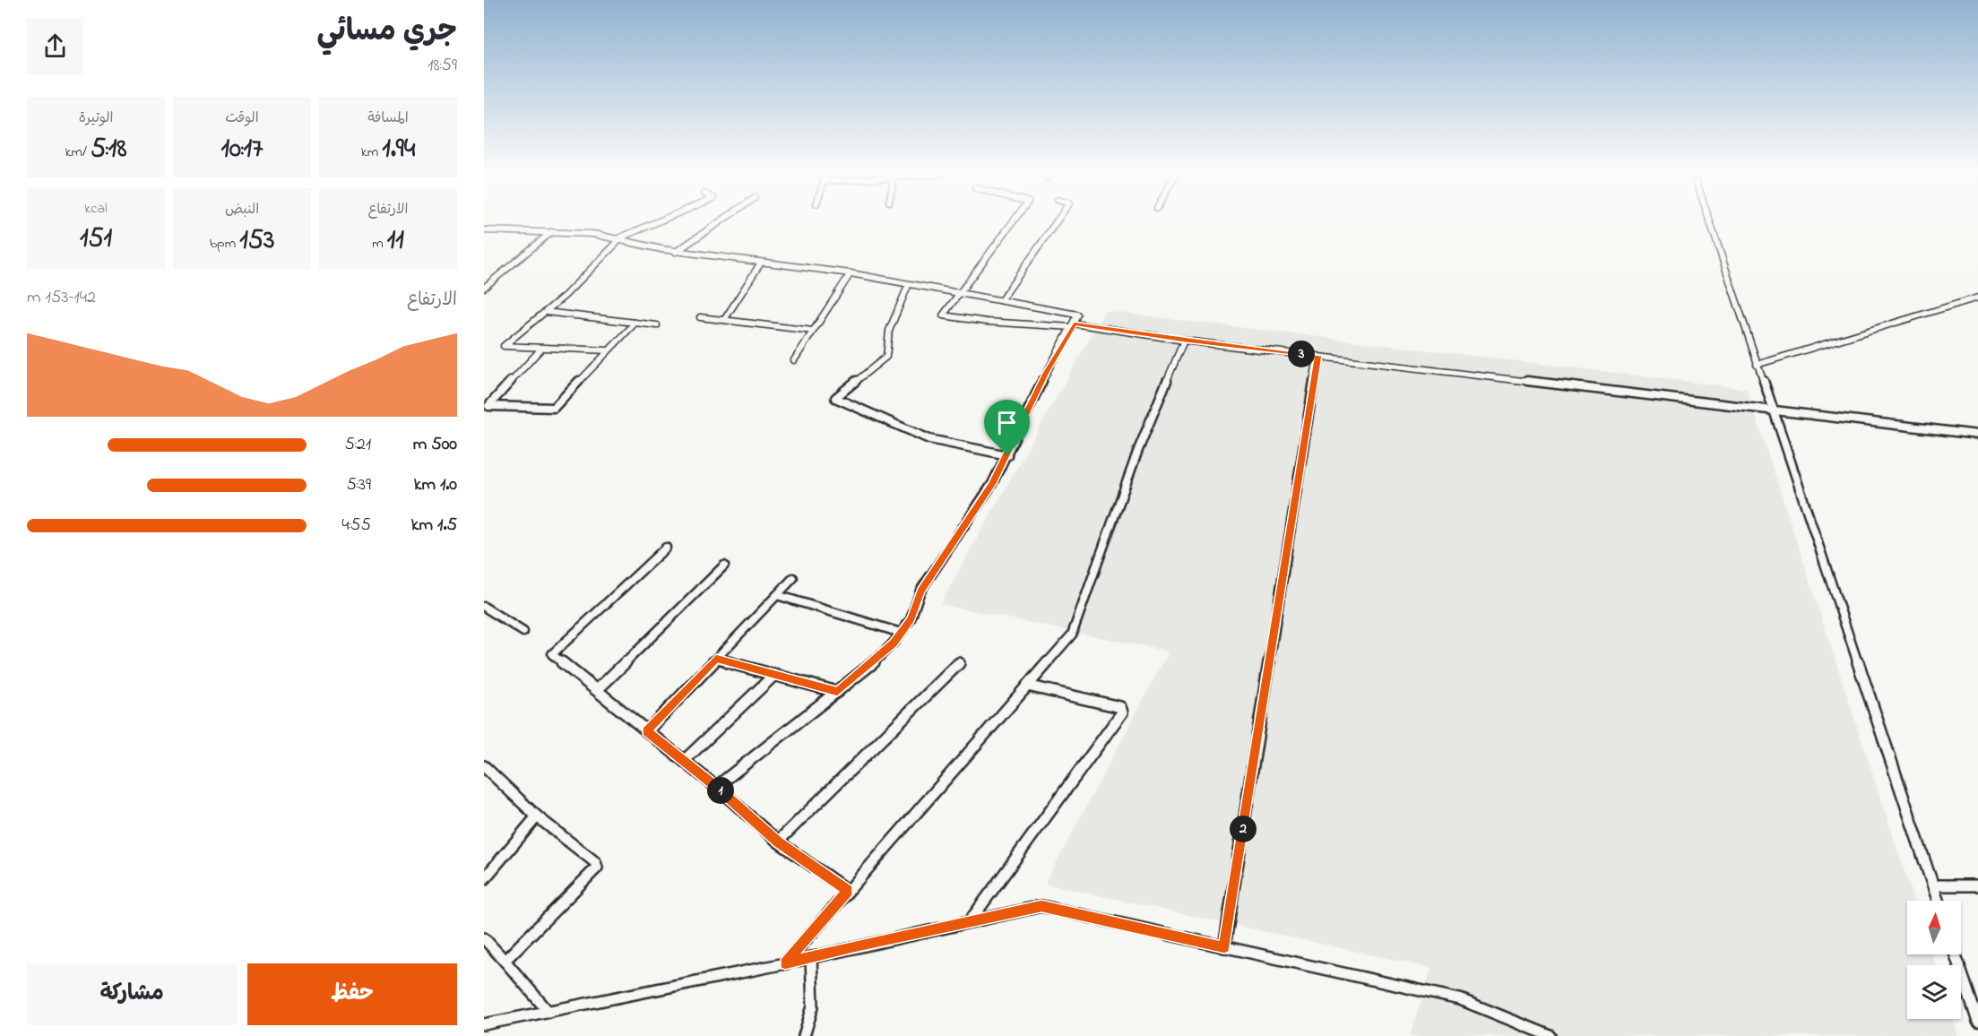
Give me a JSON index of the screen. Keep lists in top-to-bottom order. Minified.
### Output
{"north":"top","page":{"heading":["جري مسائي","18:59"],"stats":[["المسافة","1.94 km"],["الوقت","10:17"],["الوتيرة","5:18 /km"],["الارتفاع","11 m"],["النبض","153 bpm"],["kcal","151"]],"chart":["الارتفاع","142–153 m"],"pins":["3","1","2"],"list":[{"name":"500 m","note":"5:21"},{"name":"1.0 km","note":"5:39"},{"name":"1.5 km","note":"4:55"}],"buttons":["حفظ","مشاركة"]}}
